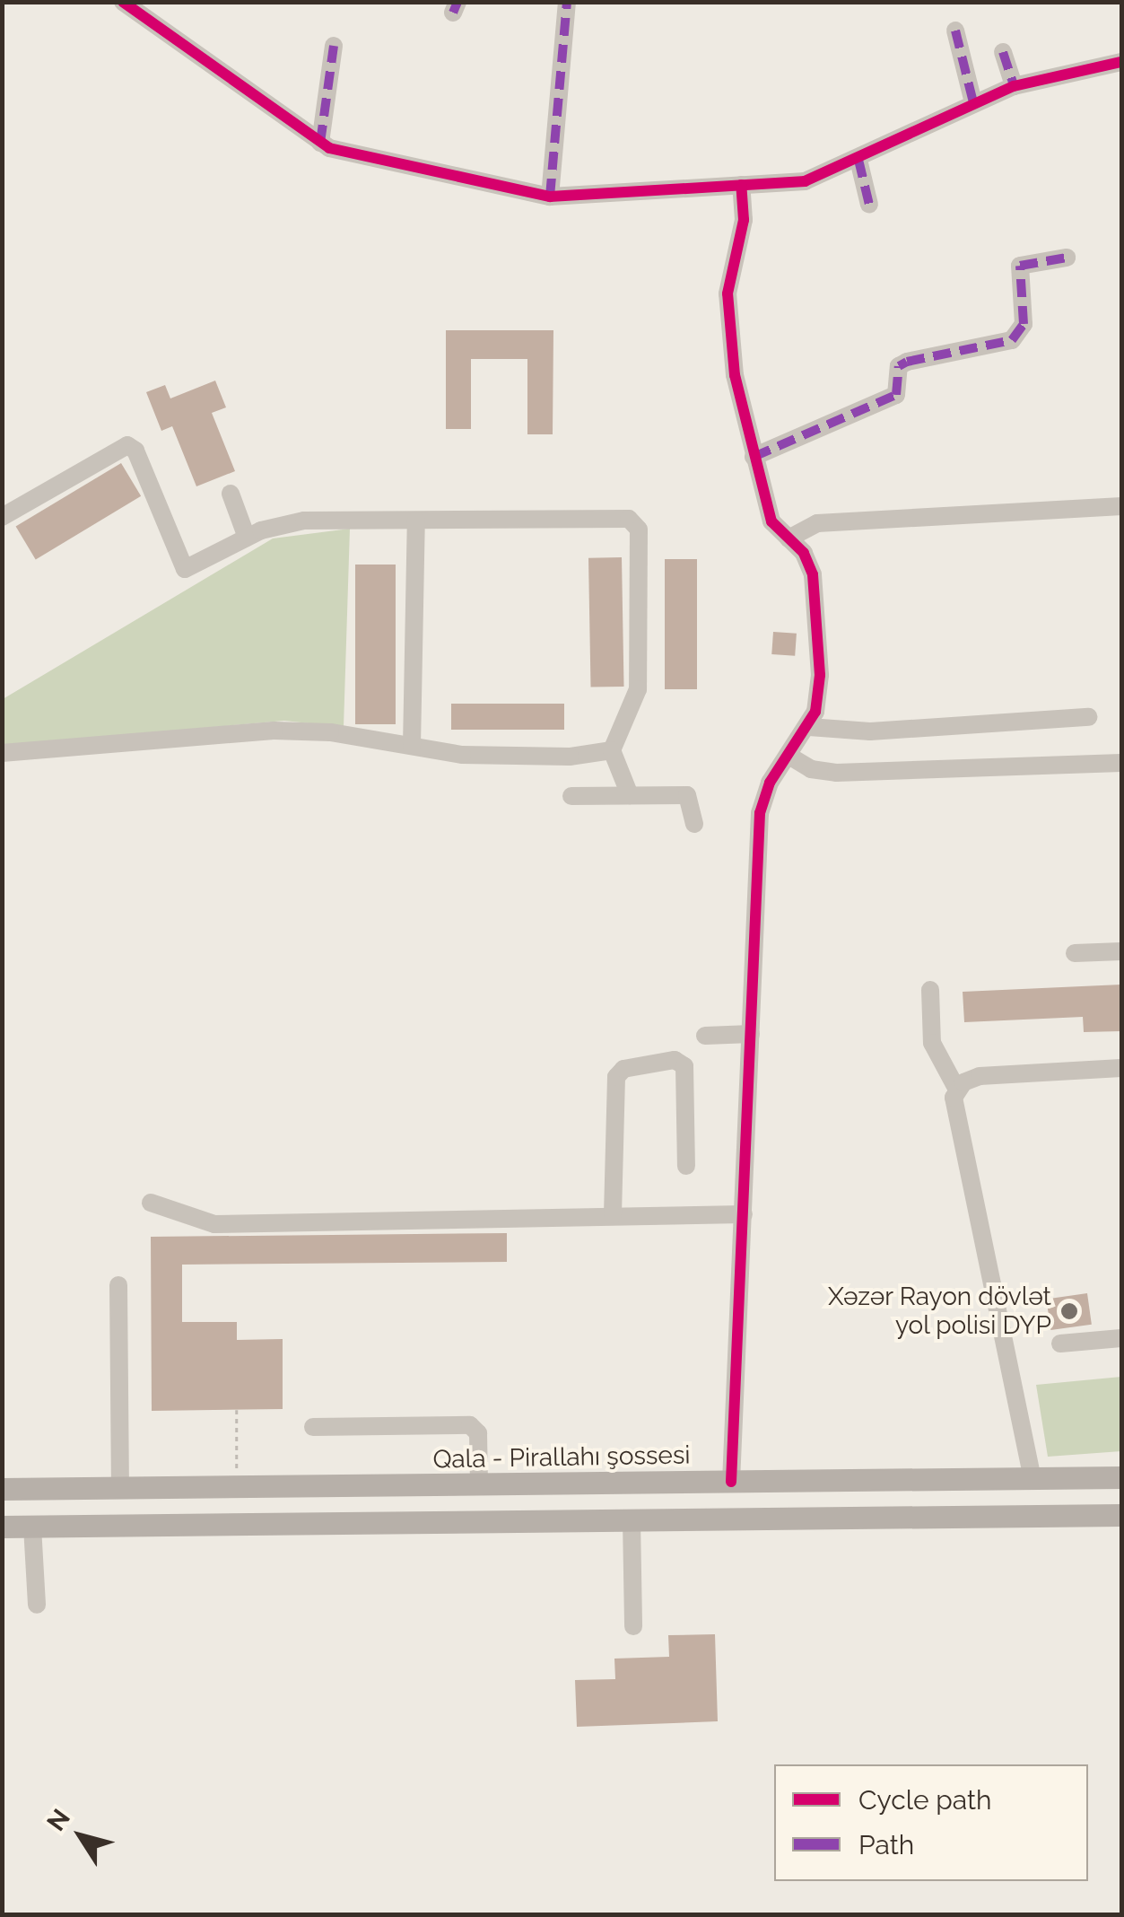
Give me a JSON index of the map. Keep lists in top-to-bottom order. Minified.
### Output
{"streets":{"main road":["Qala - Pirallahı şossesi"]},"places":["Xəzər Rayon dövlət yol polisi DYP"],"legend":["Cycle path","Path"],"north":"top left"}
